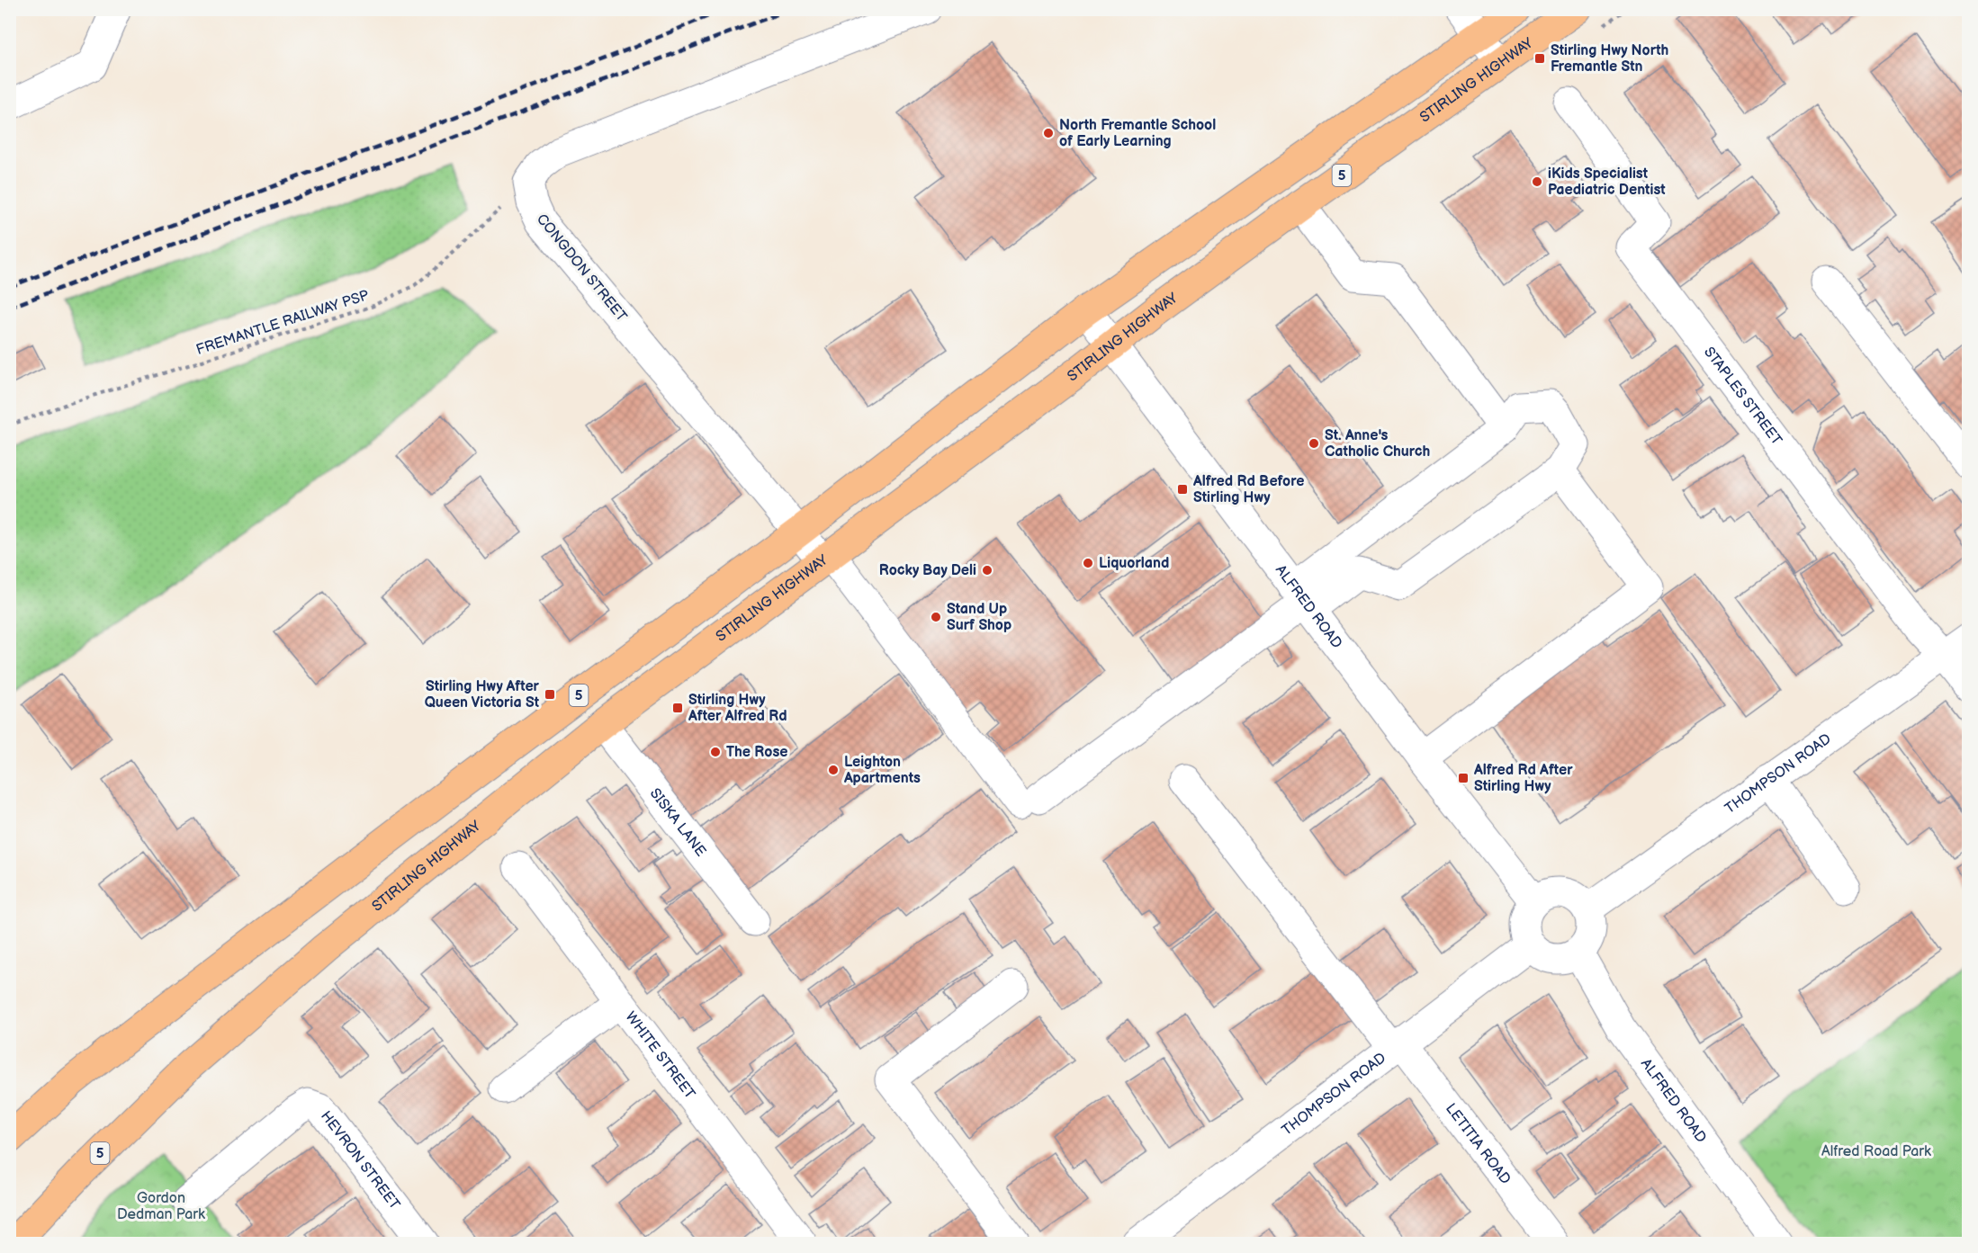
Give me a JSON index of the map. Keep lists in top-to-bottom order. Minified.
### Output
{"streets":{"highway":["STIRLING HIGHWAY","5"],"street":["CONGDON STREET","STAPLES STREET","ALFRED ROAD","THOMPSON ROAD","SISKA LANE","WHITE STREET","LETITIA ROAD","HEVRON STREET"],"path":["FREMANTLE RAILWAY PSP"]},"crossings":[["STIRLING HIGHWAY","CONGDON STREET"],["STIRLING HIGHWAY","ALFRED ROAD"],["STIRLING HIGHWAY","SISKA LANE"],["5","CONGDON STREET"],["5","ALFRED ROAD"],["CONGDON STREET","FREMANTLE RAILWAY PSP"],["CONGDON STREET","ALFRED ROAD"],["STAPLES STREET","THOMPSON ROAD"],["ALFRED ROAD","THOMPSON ROAD"],["THOMPSON ROAD","LETITIA ROAD"]],"parks":["Alfred Road Park","Gordon Dedman Park"],"places":{"transit":["Stirling Hwy North Fremantle Stn","Alfred Rd Before Stirling Hwy","Stirling Hwy After Queen Victoria St","Stirling Hwy After Alfred Rd","Alfred Rd After Stirling Hwy"],"other":["North Fremantle School of Early Learning","iKids Specialist Paediatric Dentist","St. Anne's Catholic Church","Liquorland","Rocky Bay Deli","Stand Up Surf Shop","The Rose","Leighton Apartments"]}}
